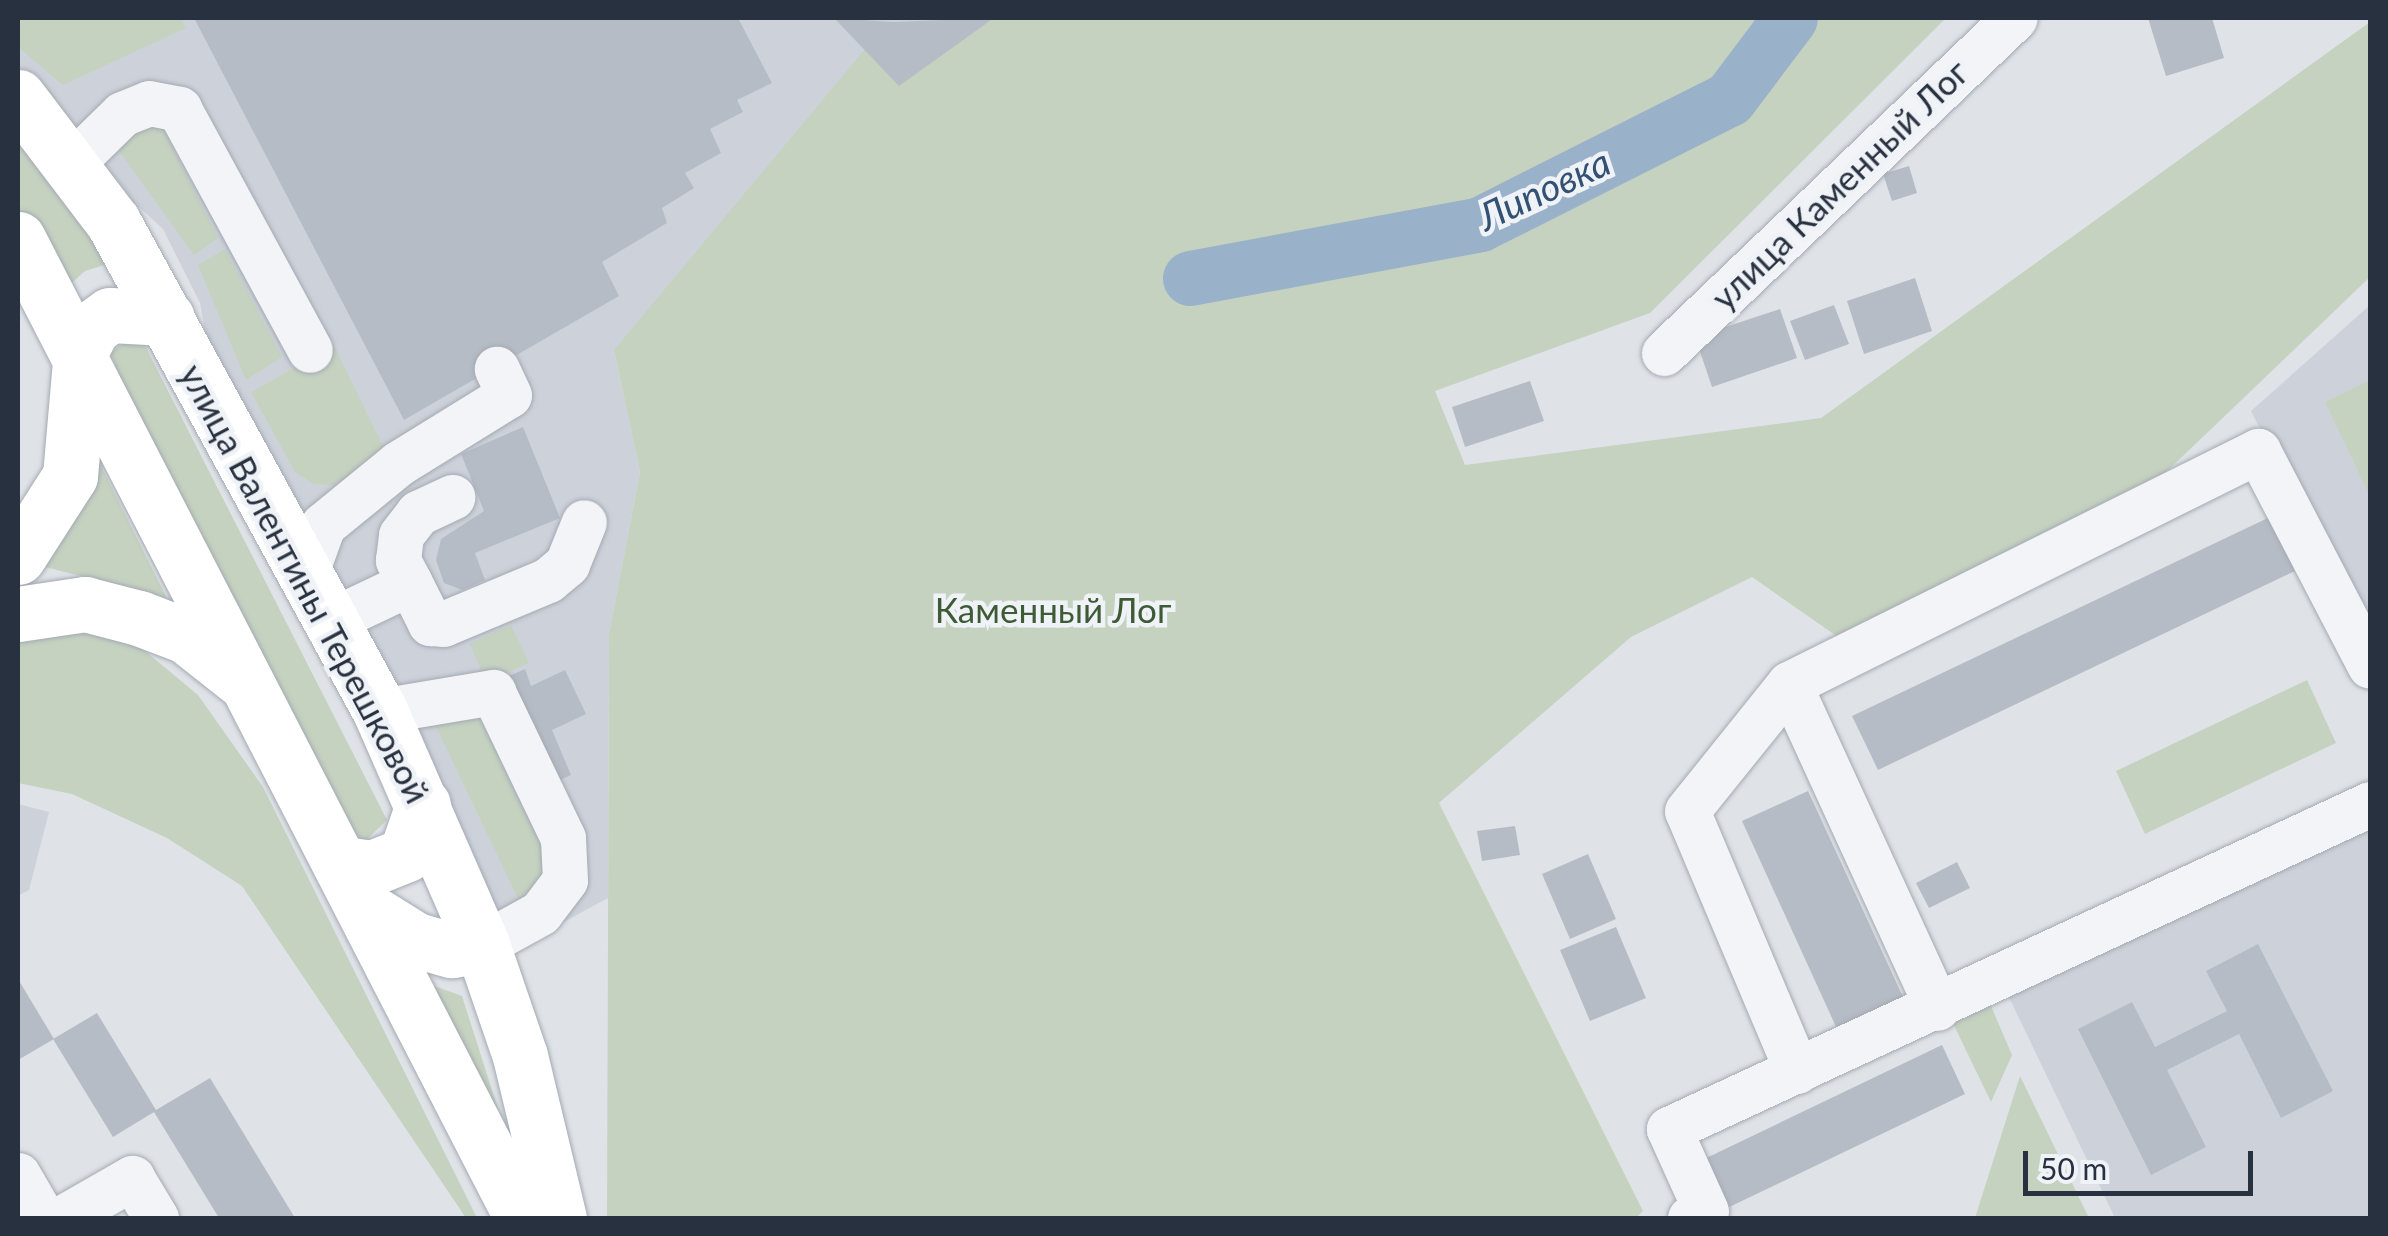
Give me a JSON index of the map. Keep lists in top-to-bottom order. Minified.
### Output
{"streets":{"main road":["улица Валентины Терешковой"],"street":["улица Каменный Лог"]},"water":["Липовка"],"parks":["Каменный Лог"],"scale_bar":"50 m"}
